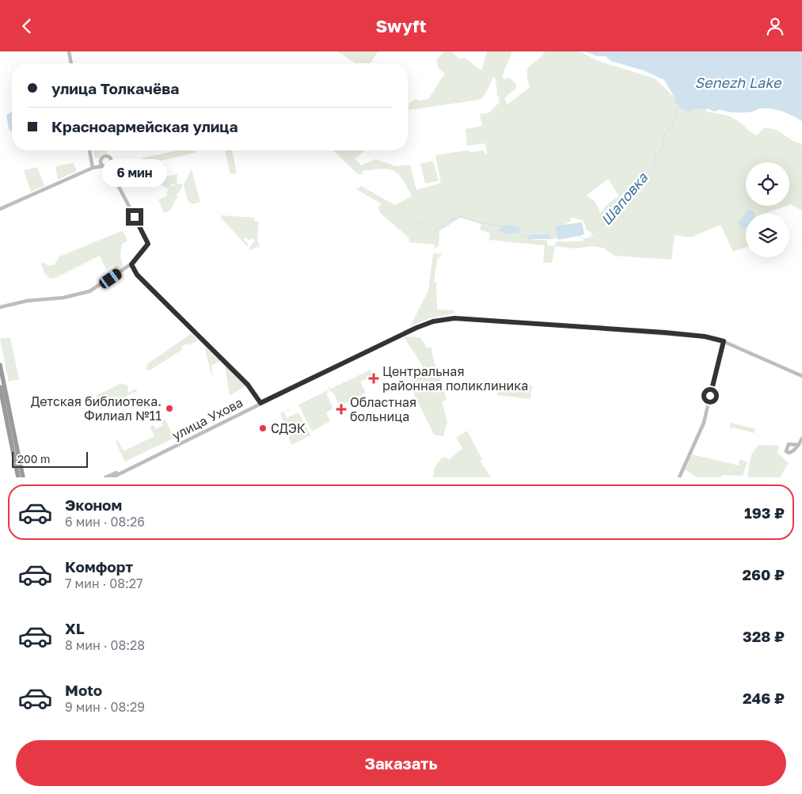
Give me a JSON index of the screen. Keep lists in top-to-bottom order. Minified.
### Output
{"streets":{"street":["улица Ухова"]},"water":["Senezh Lake","Шаповка"],"places":{"health":["Центральная районная поликлиника","Областная больница"],"other":["Детская библиотека. Филиал №11","СДЭК"]},"scale_bar":"200 m","page":{"header":"Swyft","banner":["улица Толкачёва","Красноармейская улица"],"bubble":"6 мин","scale":"200 m","list":[{"name":"Эконом","note":"6 мин · 08:26","value":"193 ₽"},{"name":"Комфорт","note":"7 мин · 08:27","value":"260 ₽"},{"name":"XL","note":"8 мин · 08:28","value":"328 ₽"},{"name":"Moto","note":"9 мин · 08:29","value":"246 ₽"}],"buttons":"Заказать"}}
